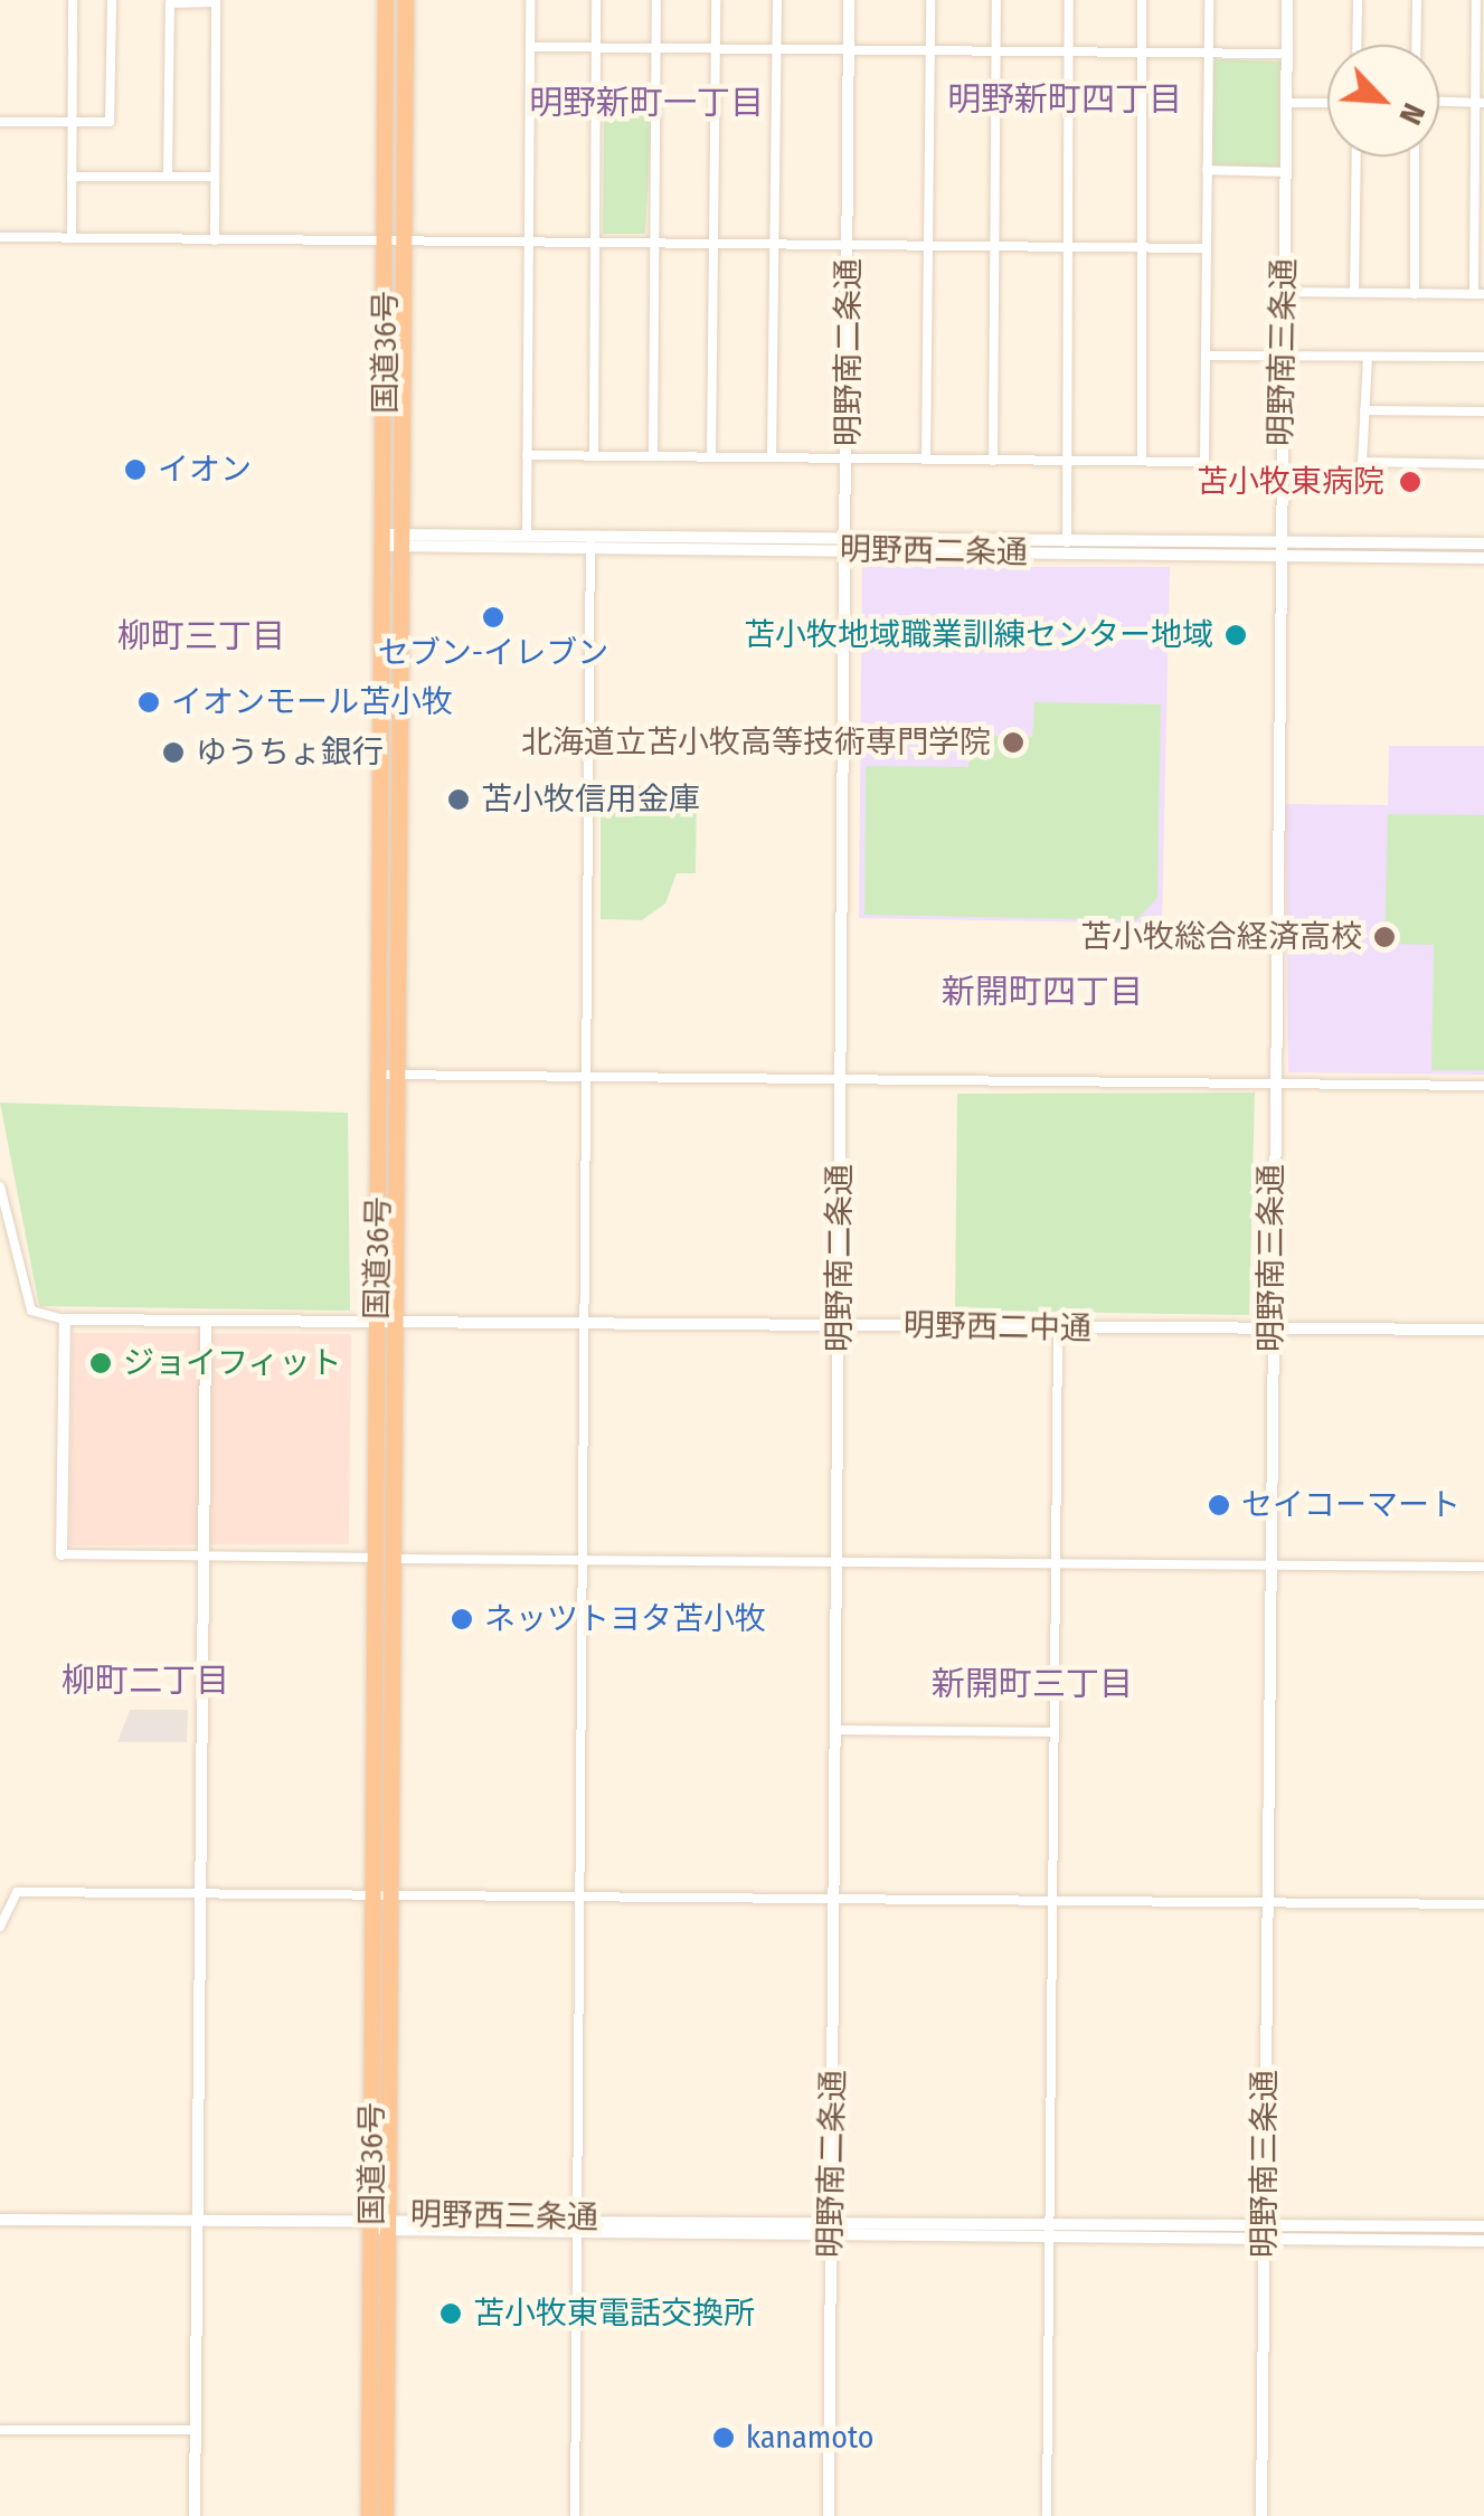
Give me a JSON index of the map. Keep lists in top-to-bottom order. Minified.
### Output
{"streets":{"highway":["国道36号"],"street":["明野南二条通","明野南三条通","明野西二条通","明野西二中通","明野西三条通"]},"crossings":[["国道36号","明野西二条通"],["国道36号","明野西二中通"],["国道36号","明野西三条通"],["明野南二条通","明野西二条通"],["明野南二条通","明野西二中通"],["明野南二条通","明野西三条通"],["明野南三条通","明野西二条通"],["明野南三条通","明野西二中通"],["明野南三条通","明野西三条通"]],"districts":["明野新町四丁目","明野新町一丁目","柳町三丁目","新開町四丁目","柳町二丁目","新開町三丁目"],"places":["イオン","苫小牧東病院","セブン-イレブン","苫小牧地域職業訓練センター地域","イオンモール苫小牧","北海道立苫小牧高等技術専門学院","ゆうちょ銀行","苫小牧信用金庫","苫小牧総合経済高校","ジョイフィット","セイコーマート","ネッツトヨタ苫小牧","苫小牧東電話交換所","kanamoto"],"north":"bottom right"}
